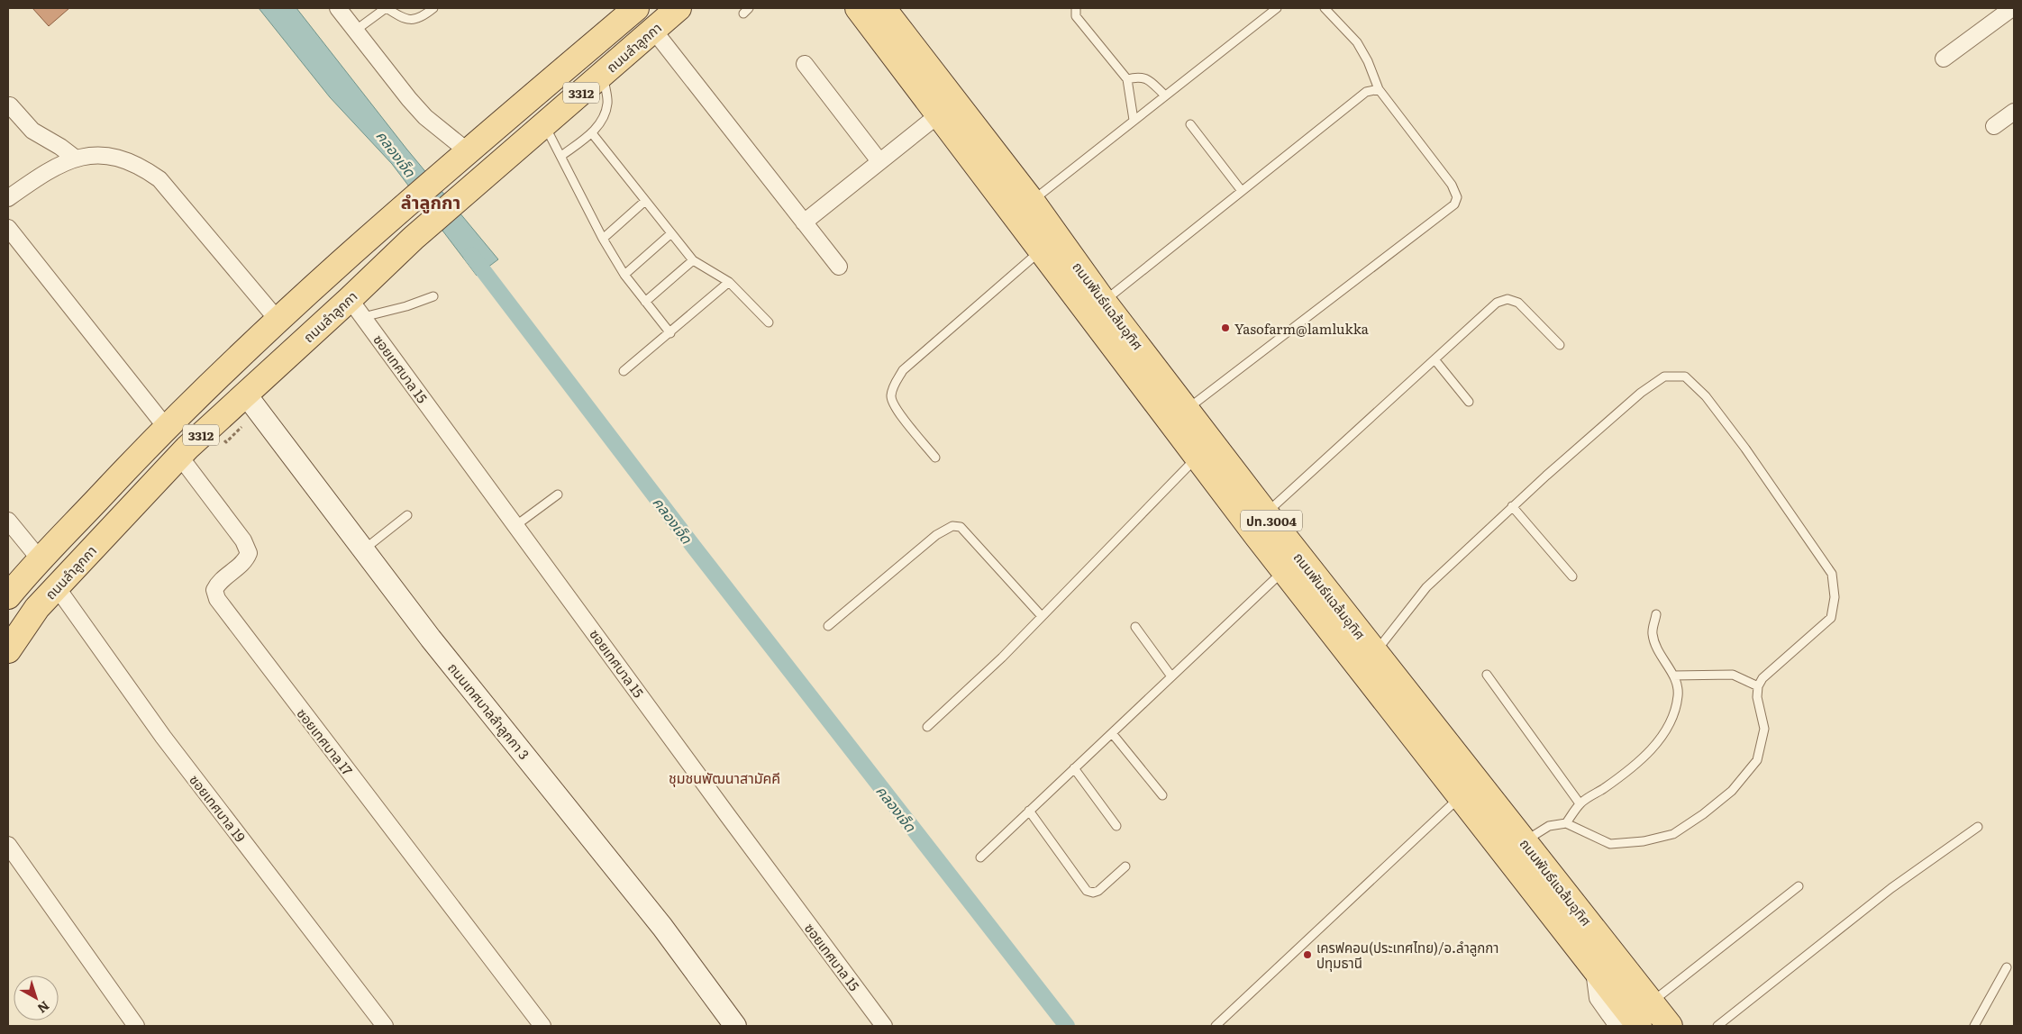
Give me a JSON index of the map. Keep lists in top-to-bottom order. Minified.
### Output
{"streets":{"main road":["ถนนลำลูกกา","3312","ถนนพันธ์แฉล้มอุทิศ","ปท.3004"],"street":["ซอยเทศบาล 15","ถนนเทศบาลลำลูกกา 3","ซอยเทศบาล 17","ซอยเทศบาล 19"]},"crossings":[["ถนนลำลูกกา","ซอยเทศบาล 15"],["ถนนลำลูกกา","ถนนเทศบาลลำลูกกา 3"],["ถนนลำลูกกา","ซอยเทศบาล 17"],["ถนนลำลูกกา","ซอยเทศบาล 19"]],"districts":["ลำลูกกา","ชุมชนพัฒนาสามัคคี"],"water":["คลองเจ็ด"],"places":["Yasofarm@lamlukka","เครฟคอน(ประเทศไทย)/อ.ลำลูกกา ปทุมธานี"],"north":"bottom right"}
